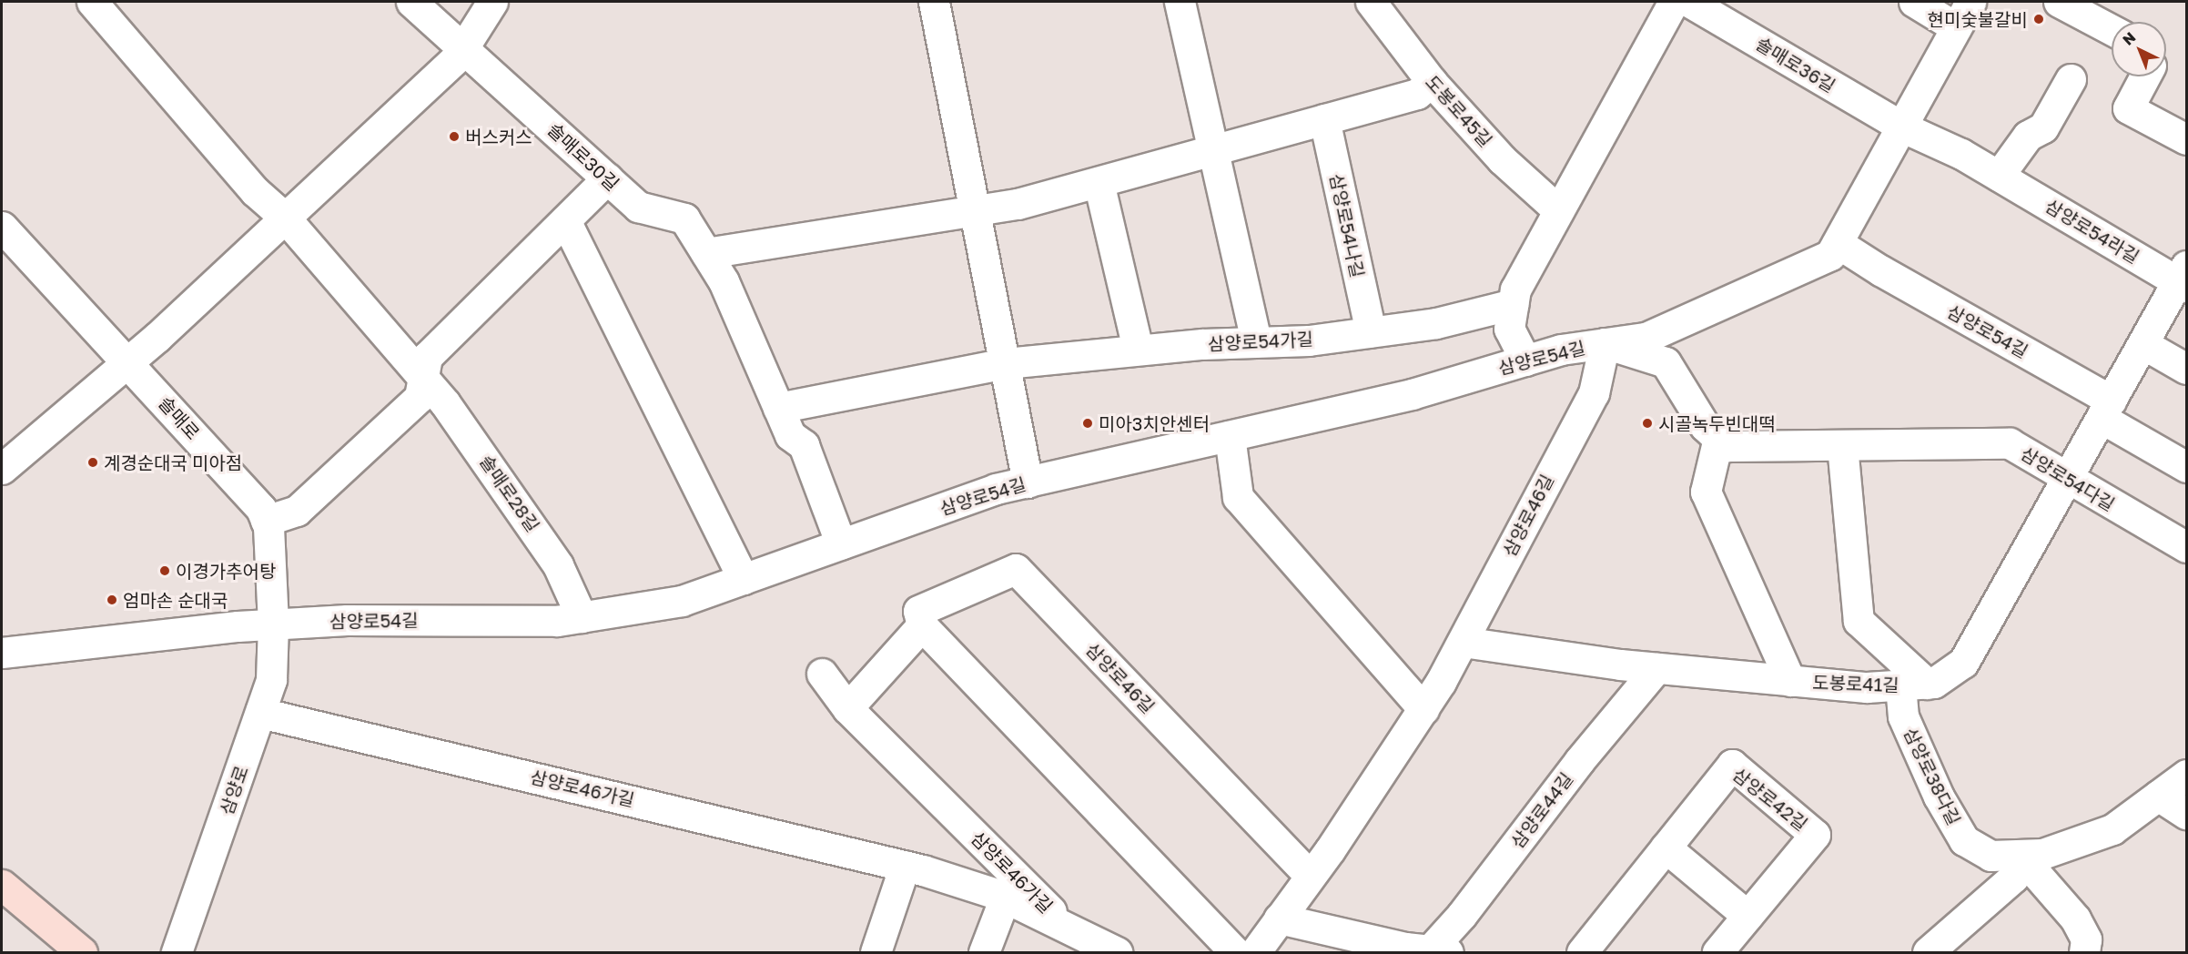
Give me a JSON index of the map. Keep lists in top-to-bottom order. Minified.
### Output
{"streets":{"street":["솔매로36길","도봉로45길","솔매로30길","삼양로54나길","삼양로54라길","삼양로54길","삼양로54가길","솔매로","삼양로54다길","솔매로28길","삼양로46길","도봉로41길","삼양로38다길","삼양로46가길","삼양로","삼양로42길","삼양로44길"]},"crossings":[["솔매로36길","삼양로54라길"],["솔매로36길","삼양로54길"],["솔매로30길","삼양로54길"],["삼양로54나길","삼양로54가길"],["삼양로54라길","삼양로54길"],["삼양로54라길","도봉로41길"],["삼양로54길","솔매로"],["삼양로54길","삼양로54다길"],["삼양로54길","솔매로28길"],["삼양로54길","삼양로46길"],["삼양로54길","도봉로41길"],["삼양로54길","삼양로"],["솔매로","삼양로"],["삼양로54다길","삼양로46길"],["삼양로54다길","도봉로41길"],["삼양로46길","도봉로41길"],["삼양로46길","삼양로46가길"],["도봉로41길","삼양로38다길"],["도봉로41길","삼양로44길"],["삼양로46가길","삼양로"]],"places":["현미숯불갈비","버스커스","미아3치안센터","시골녹두빈대떡","계경순대국 미아점","이경가추어탕","엄마손 순대국"],"north":"top left"}
